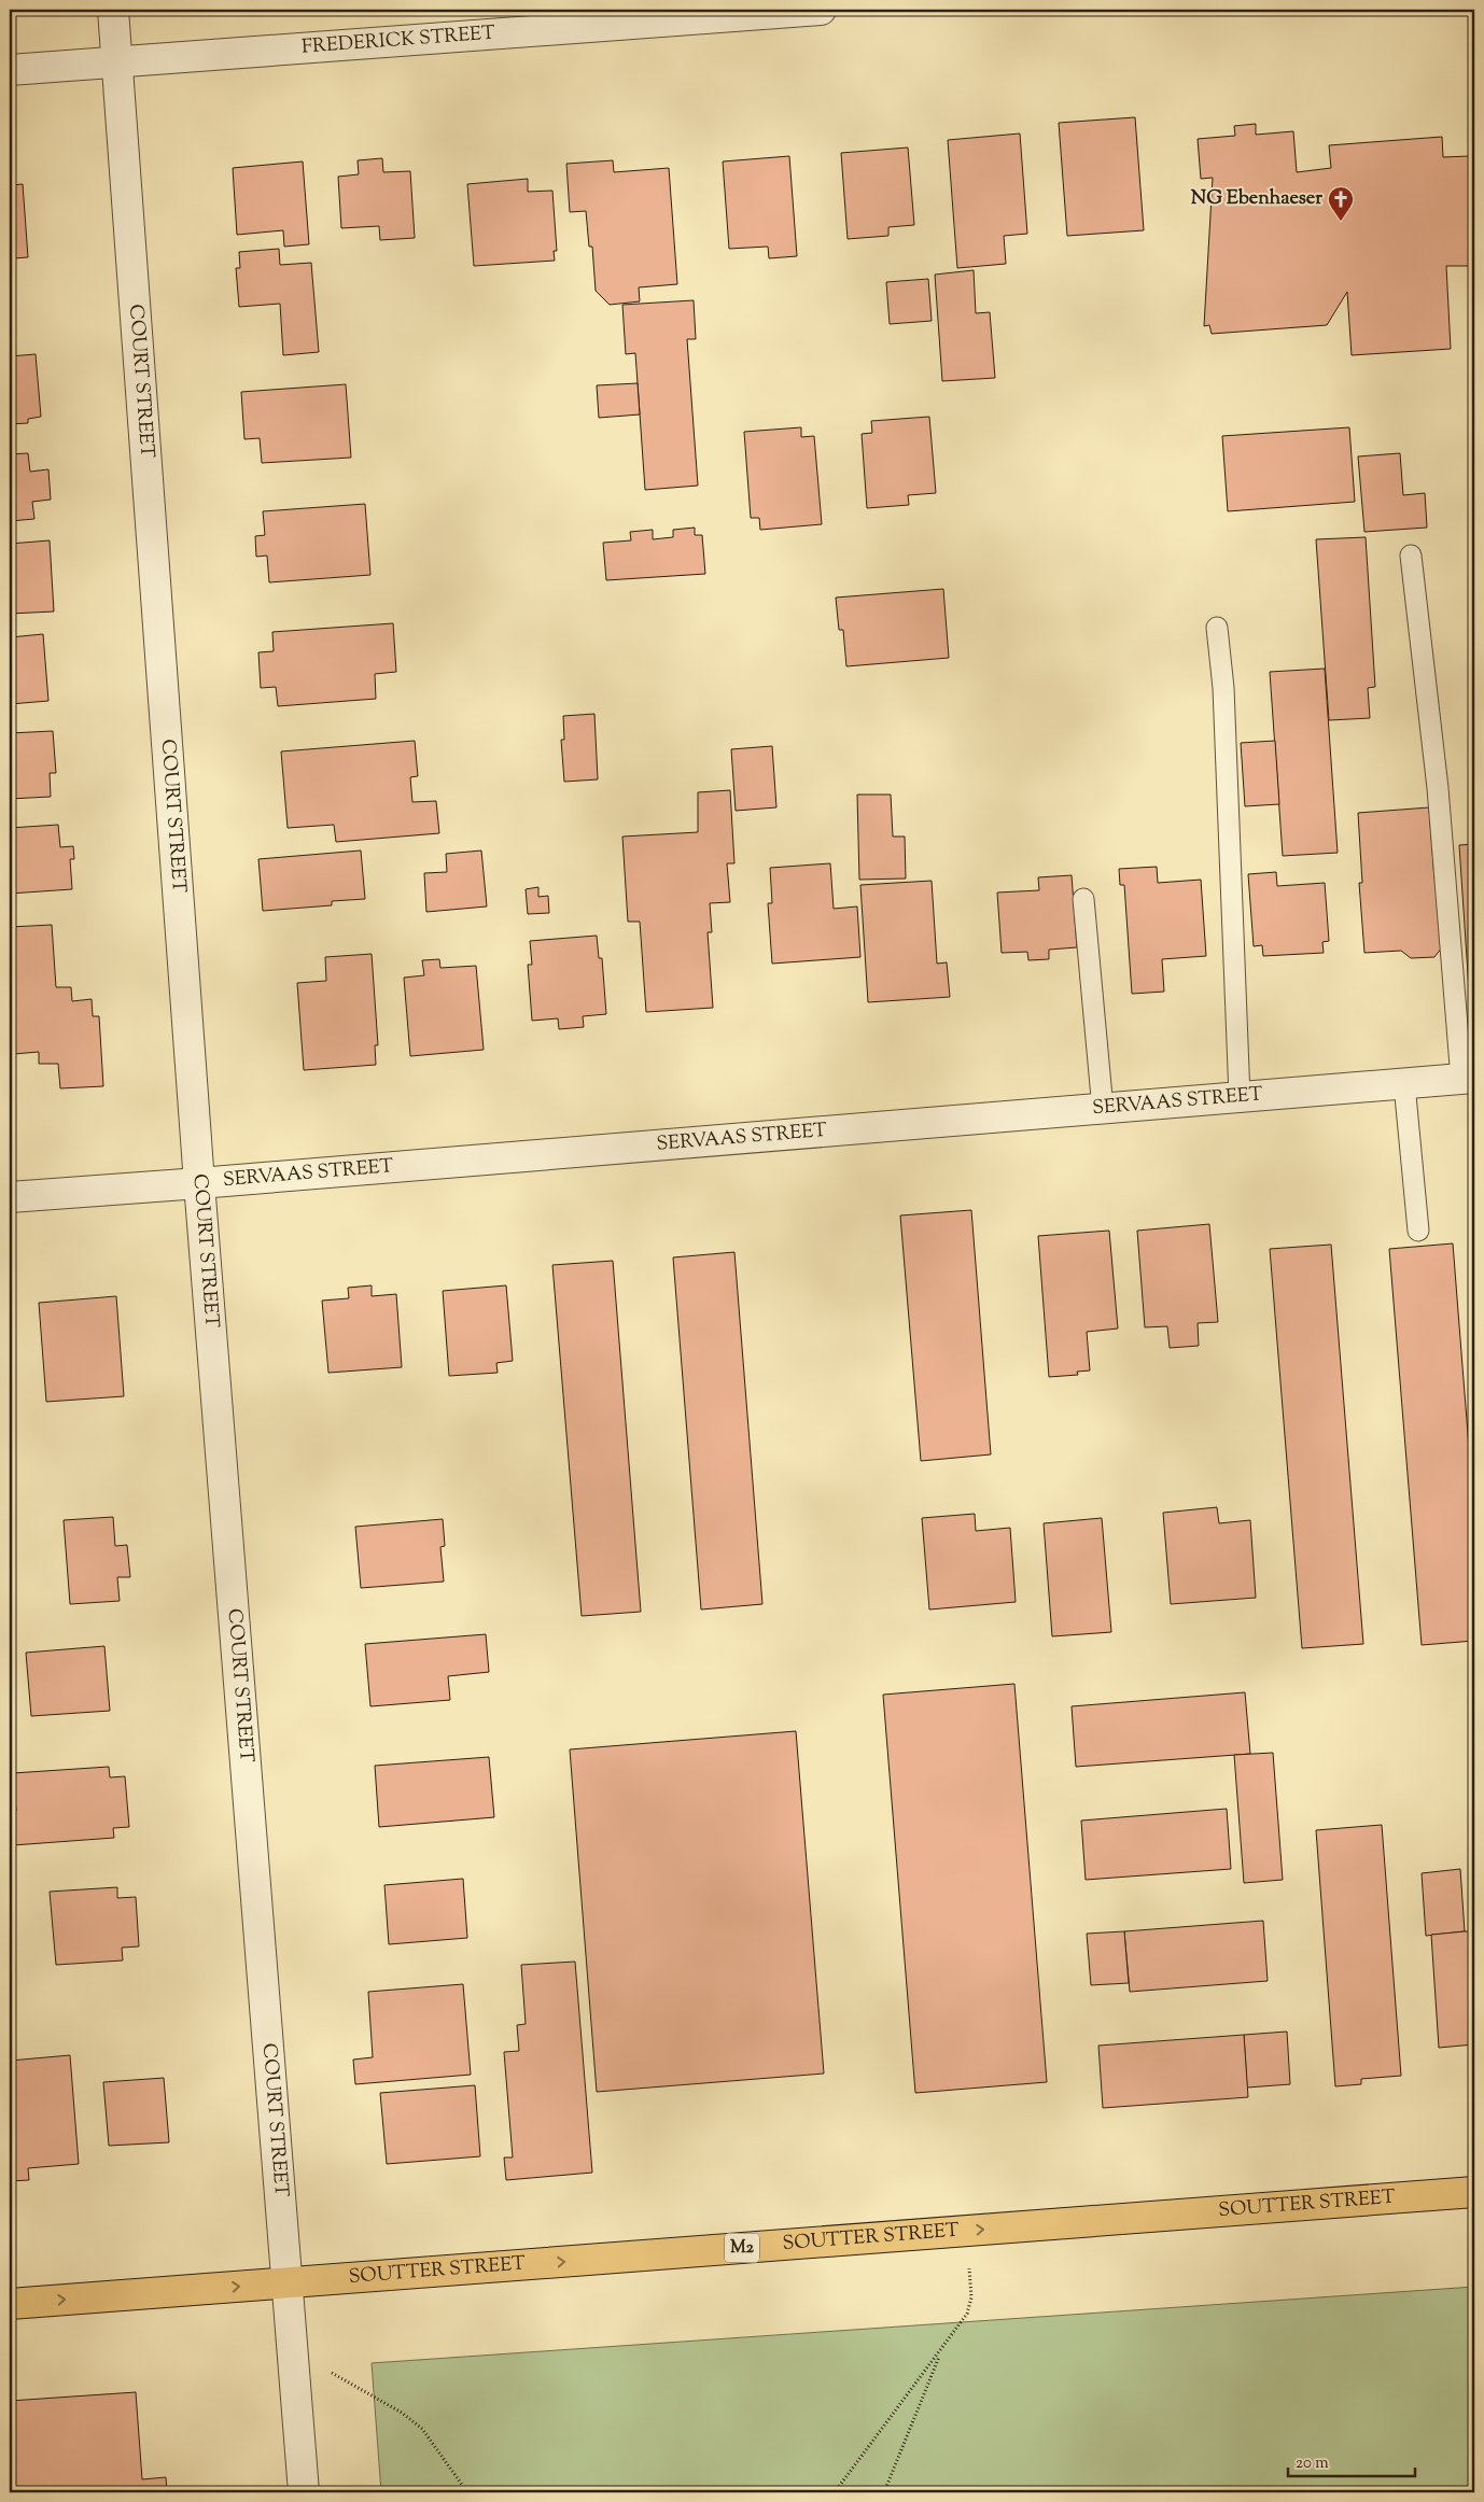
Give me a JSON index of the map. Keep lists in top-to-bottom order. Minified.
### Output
{"streets":{"main road":["SOUTTER STREET","M2"],"street":["FREDERICK STREET","COURT STREET","SERVAAS STREET"]},"crossings":[["FREDERICK STREET","COURT STREET"],["COURT STREET","SERVAAS STREET"],["COURT STREET","SOUTTER STREET"]],"one_way":["SOUTTER STREET"],"places":{"church":["NG Ebenhaeser"]},"scale_bar":"20 m"}
